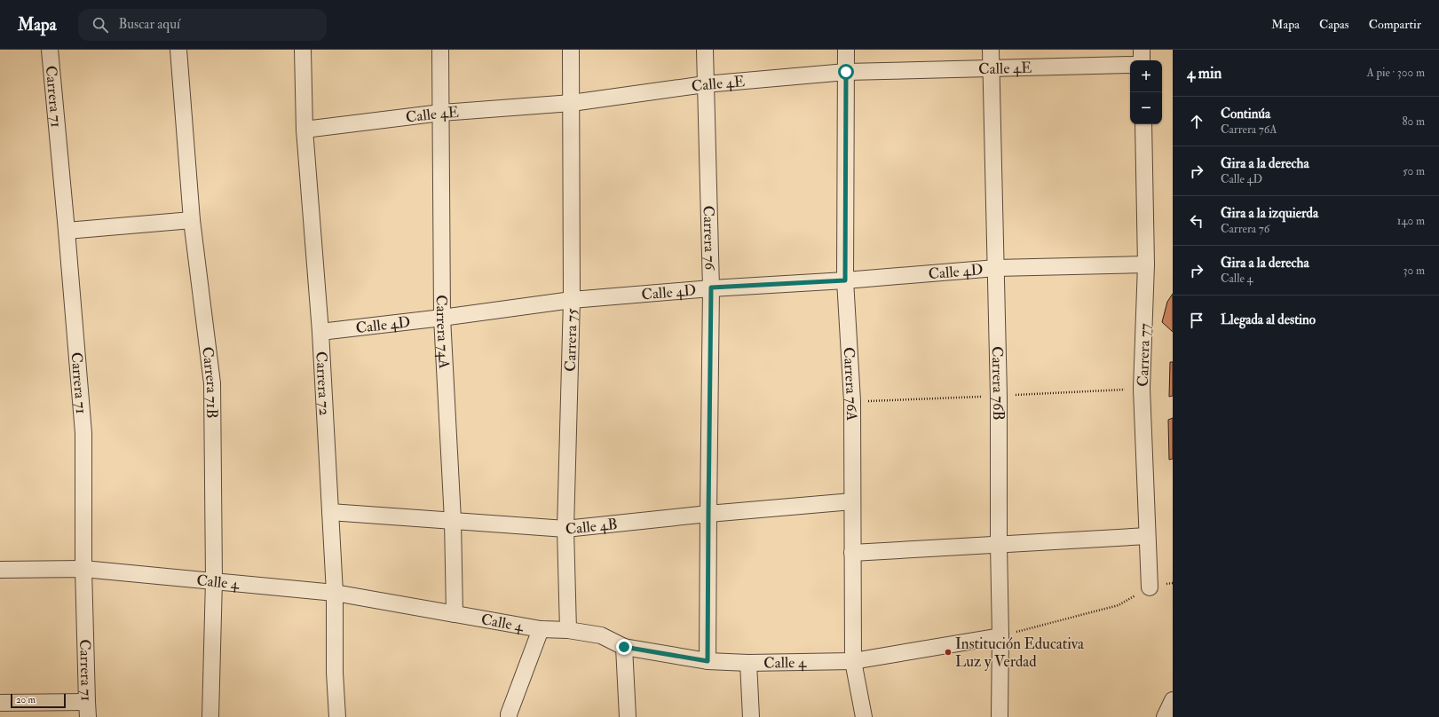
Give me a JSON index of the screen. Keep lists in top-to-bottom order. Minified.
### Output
{"streets":{"street":["Calle 4E","Carrera 71","Carrera 76","Calle 4D","Carrera 74A","Carrera 75","Carrera 77","Carrera 71B","Carrera 72","Carrera 76B","Carrera 76A","Calle 4B","Calle 4"]},"crossings":[["Calle 4E","Carrera 76"],["Calle 4E","Carrera 74A"],["Calle 4E","Carrera 75"],["Calle 4E","Carrera 72"],["Calle 4E","Carrera 76B"],["Calle 4E","Carrera 76A"],["Carrera 71","Calle 4"],["Carrera 76","Calle 4D"],["Carrera 76","Calle 4B"],["Carrera 76","Calle 4"],["Calle 4D","Carrera 74A"],["Calle 4D","Carrera 75"],["Calle 4D","Carrera 77"],["Calle 4D","Carrera 72"],["Calle 4D","Carrera 76B"],["Calle 4D","Carrera 76A"],["Carrera 74A","Calle 4B"],["Carrera 74A","Calle 4"],["Carrera 75","Calle 4B"],["Carrera 75","Calle 4"],["Carrera 71B","Calle 4"],["Carrera 72","Calle 4B"],["Carrera 72","Calle 4"],["Carrera 76B","Calle 4"],["Carrera 76A","Calle 4B"],["Carrera 76A","Calle 4"]],"places":["Institución Educativa Luz y Verdad"],"scale_bar":"20 m","page":{"header":"Mapa","search":"Buscar aquí","nav":["Mapa","Capas","Compartir"],"heading":["4 min","A pie · 300 m"],"map_buttons":["+","−"],"list":[["Continúa","Carrera 76A","80 m"],["Gira a la derecha","Calle 4D","50 m"],["Gira a la izquierda","Carrera 76","140 m"],["Gira a la derecha","Calle 4","30 m"],"Llegada al destino"],"scale":"20 m"}}
